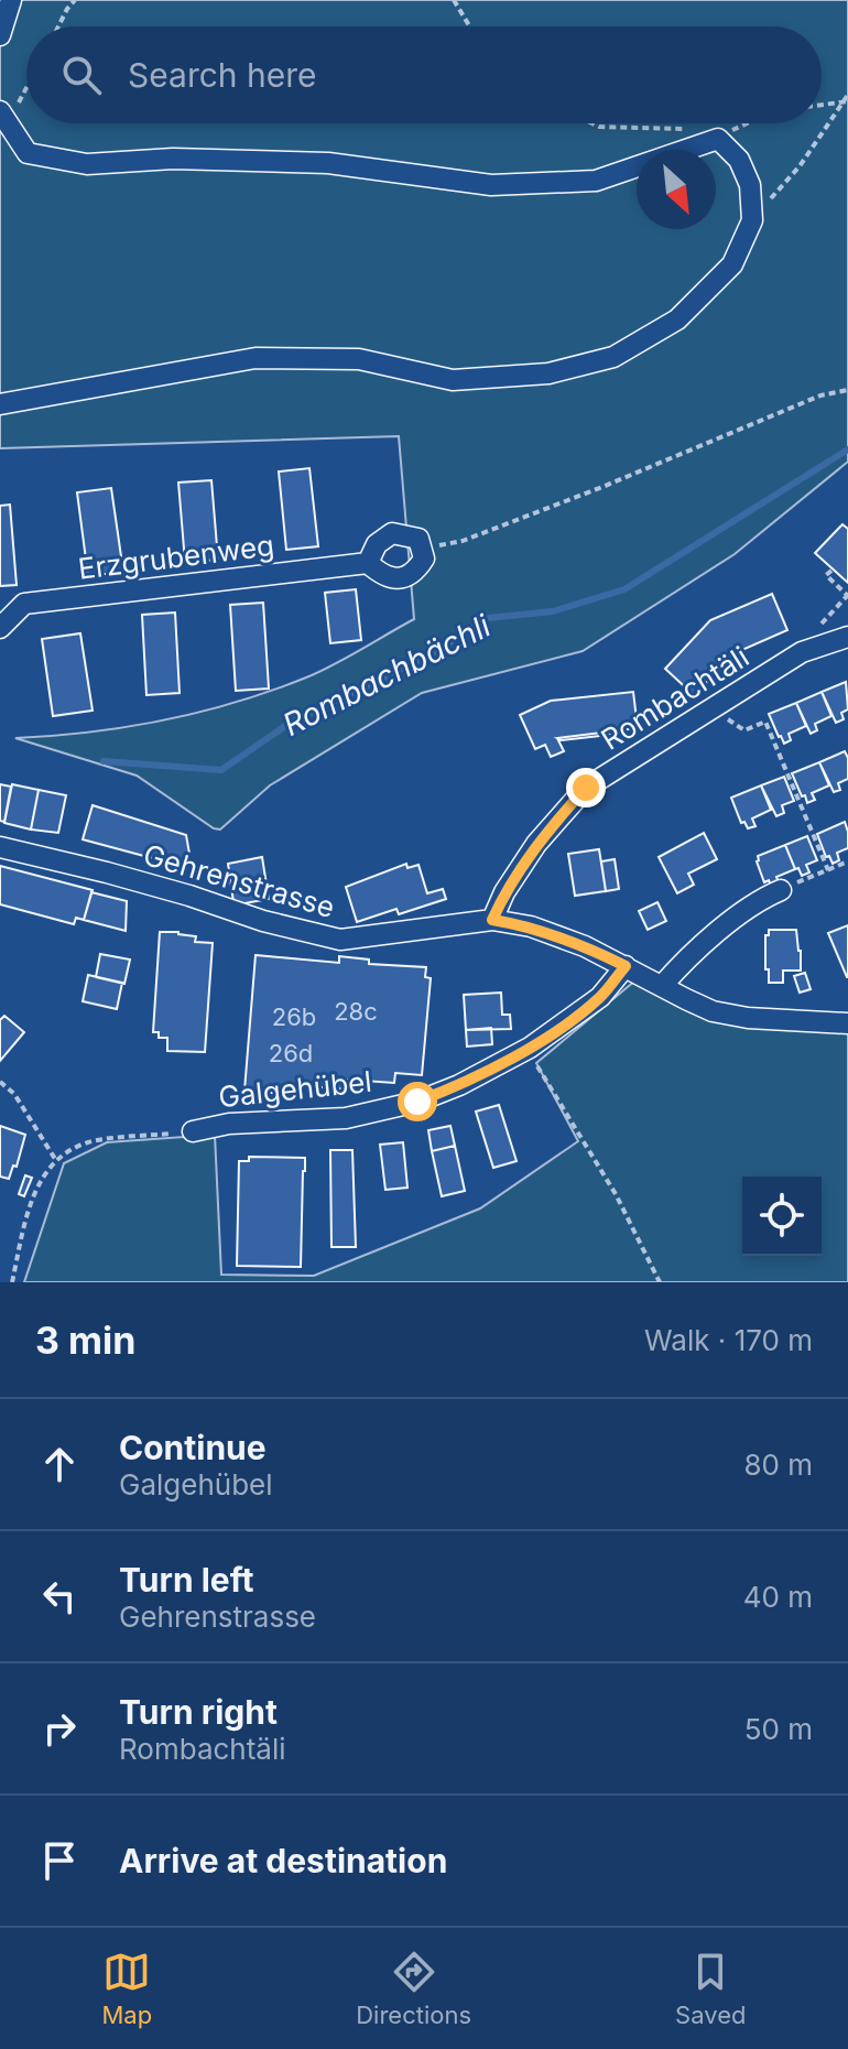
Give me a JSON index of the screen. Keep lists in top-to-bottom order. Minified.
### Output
{"streets":{"street":["Erzgrubenweg","Rombachtäli","Gehrenstrasse","Galgehübel"]},"crossings":[["Rombachtäli","Gehrenstrasse"],["Gehrenstrasse","Galgehübel"]],"water":["Rombachbächli"],"house_numbers":["28c","26b","26d"],"north":"bottom right","page":{"search":"Search here","heading":["3 min","Walk · 170 m"],"list":[["Continue","Galgehübel","80 m"],["Turn left","Gehrenstrasse","40 m"],["Turn right","Rombachtäli","50 m"],"Arrive at destination"],"nav":["Map","Directions","Saved"]}}
